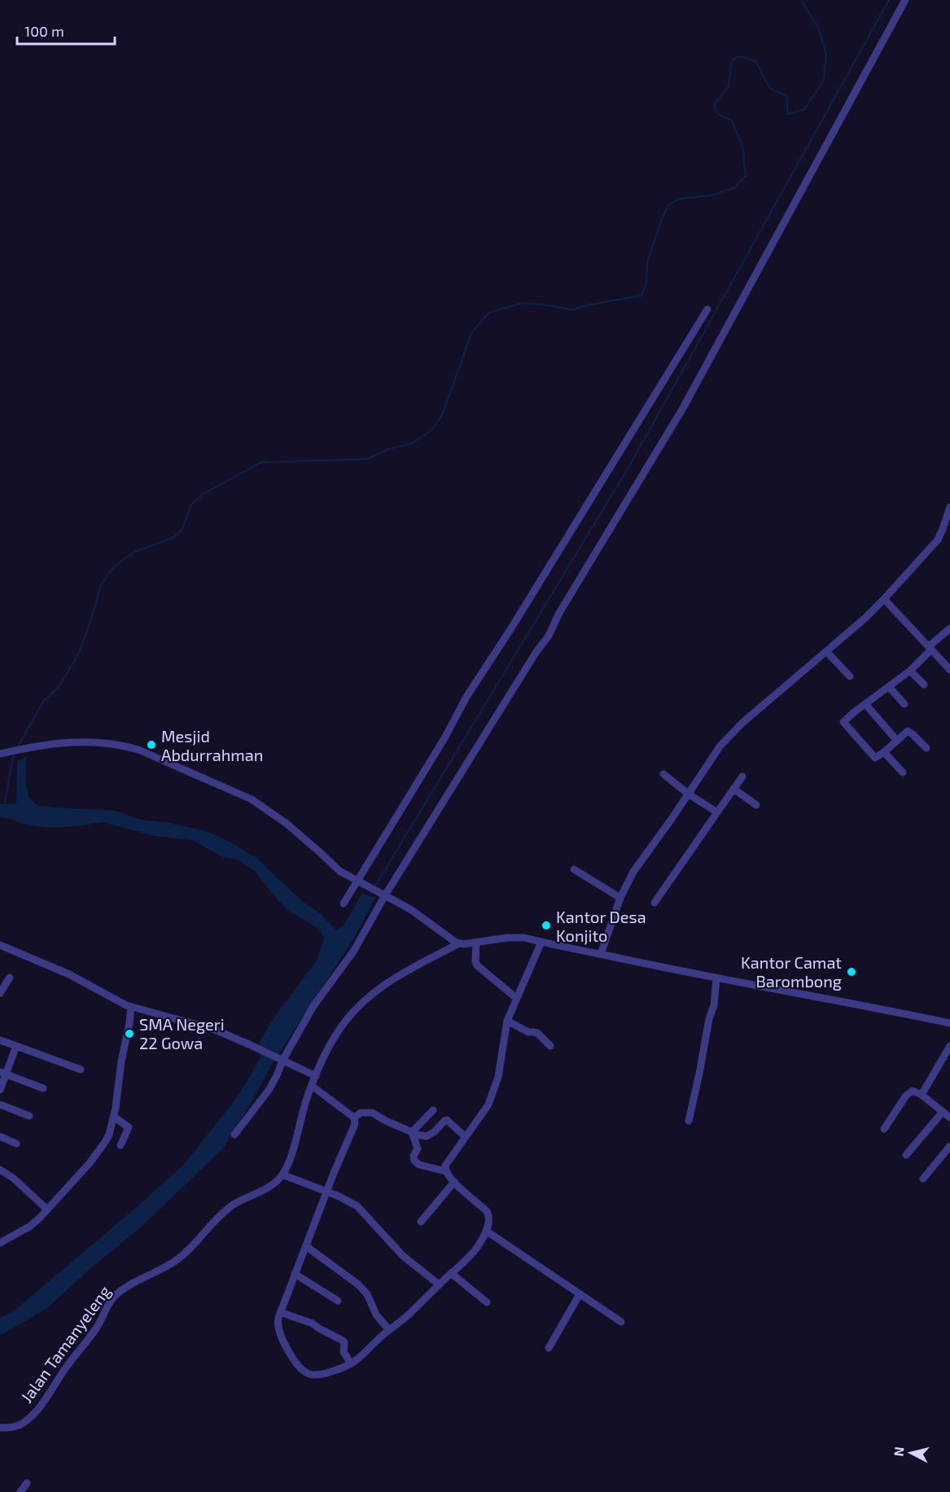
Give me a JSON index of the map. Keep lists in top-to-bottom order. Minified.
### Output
{"streets":{"street":["Jalan Tamanyeleng"]},"places":["Mesjid Abdurrahman","Kantor Desa Konjito","Kantor Camat Barombong","SMA Negeri 22 Gowa"],"scale_bar":"100 m","north":"left"}
